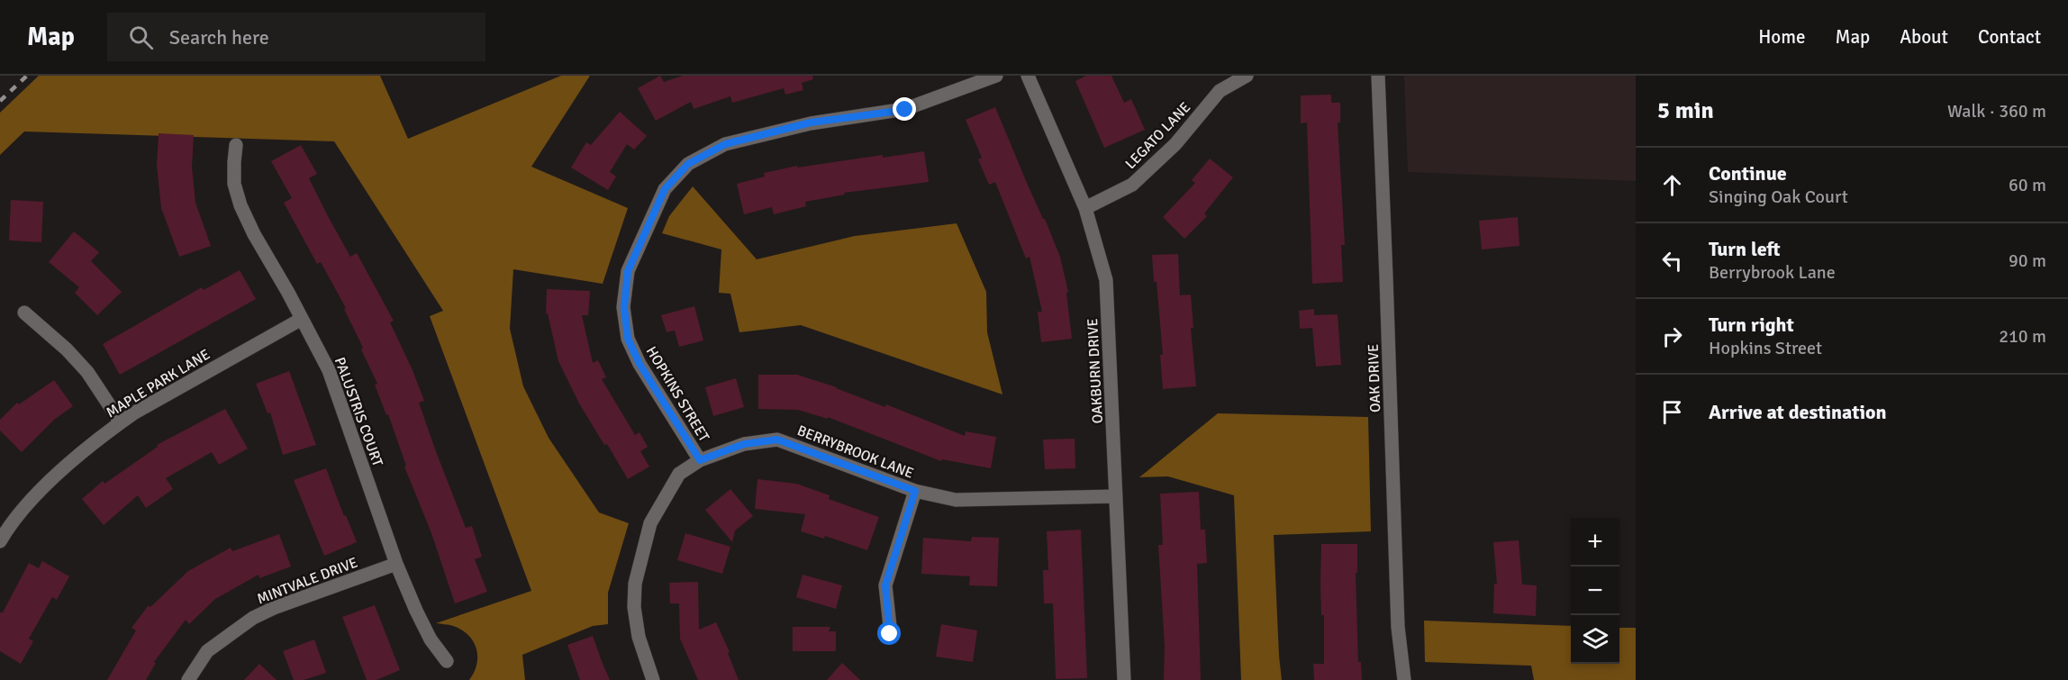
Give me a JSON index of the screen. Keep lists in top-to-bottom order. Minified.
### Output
{"streets":{"street":["LEGATO LANE","OAKBURN DRIVE","OAK DRIVE","MAPLE PARK LANE","HOPKINS STREET","PALUSTRIS COURT","BERRYBROOK LANE","MINTVALE DRIVE"]},"crossings":[["LEGATO LANE","OAKBURN DRIVE"],["OAKBURN DRIVE","BERRYBROOK LANE"],["MAPLE PARK LANE","PALUSTRIS COURT"],["HOPKINS STREET","BERRYBROOK LANE"],["PALUSTRIS COURT","MINTVALE DRIVE"]],"page":{"header":"Map","search":"Search here","nav":["Home","Map","About","Contact"],"heading":["5 min","Walk · 360 m"],"list":[["Continue","Singing Oak Court","60 m"],["Turn left","Berrybrook Lane","90 m"],["Turn right","Hopkins Street","210 m"],"Arrive at destination"],"map_buttons":["+","−"]}}
